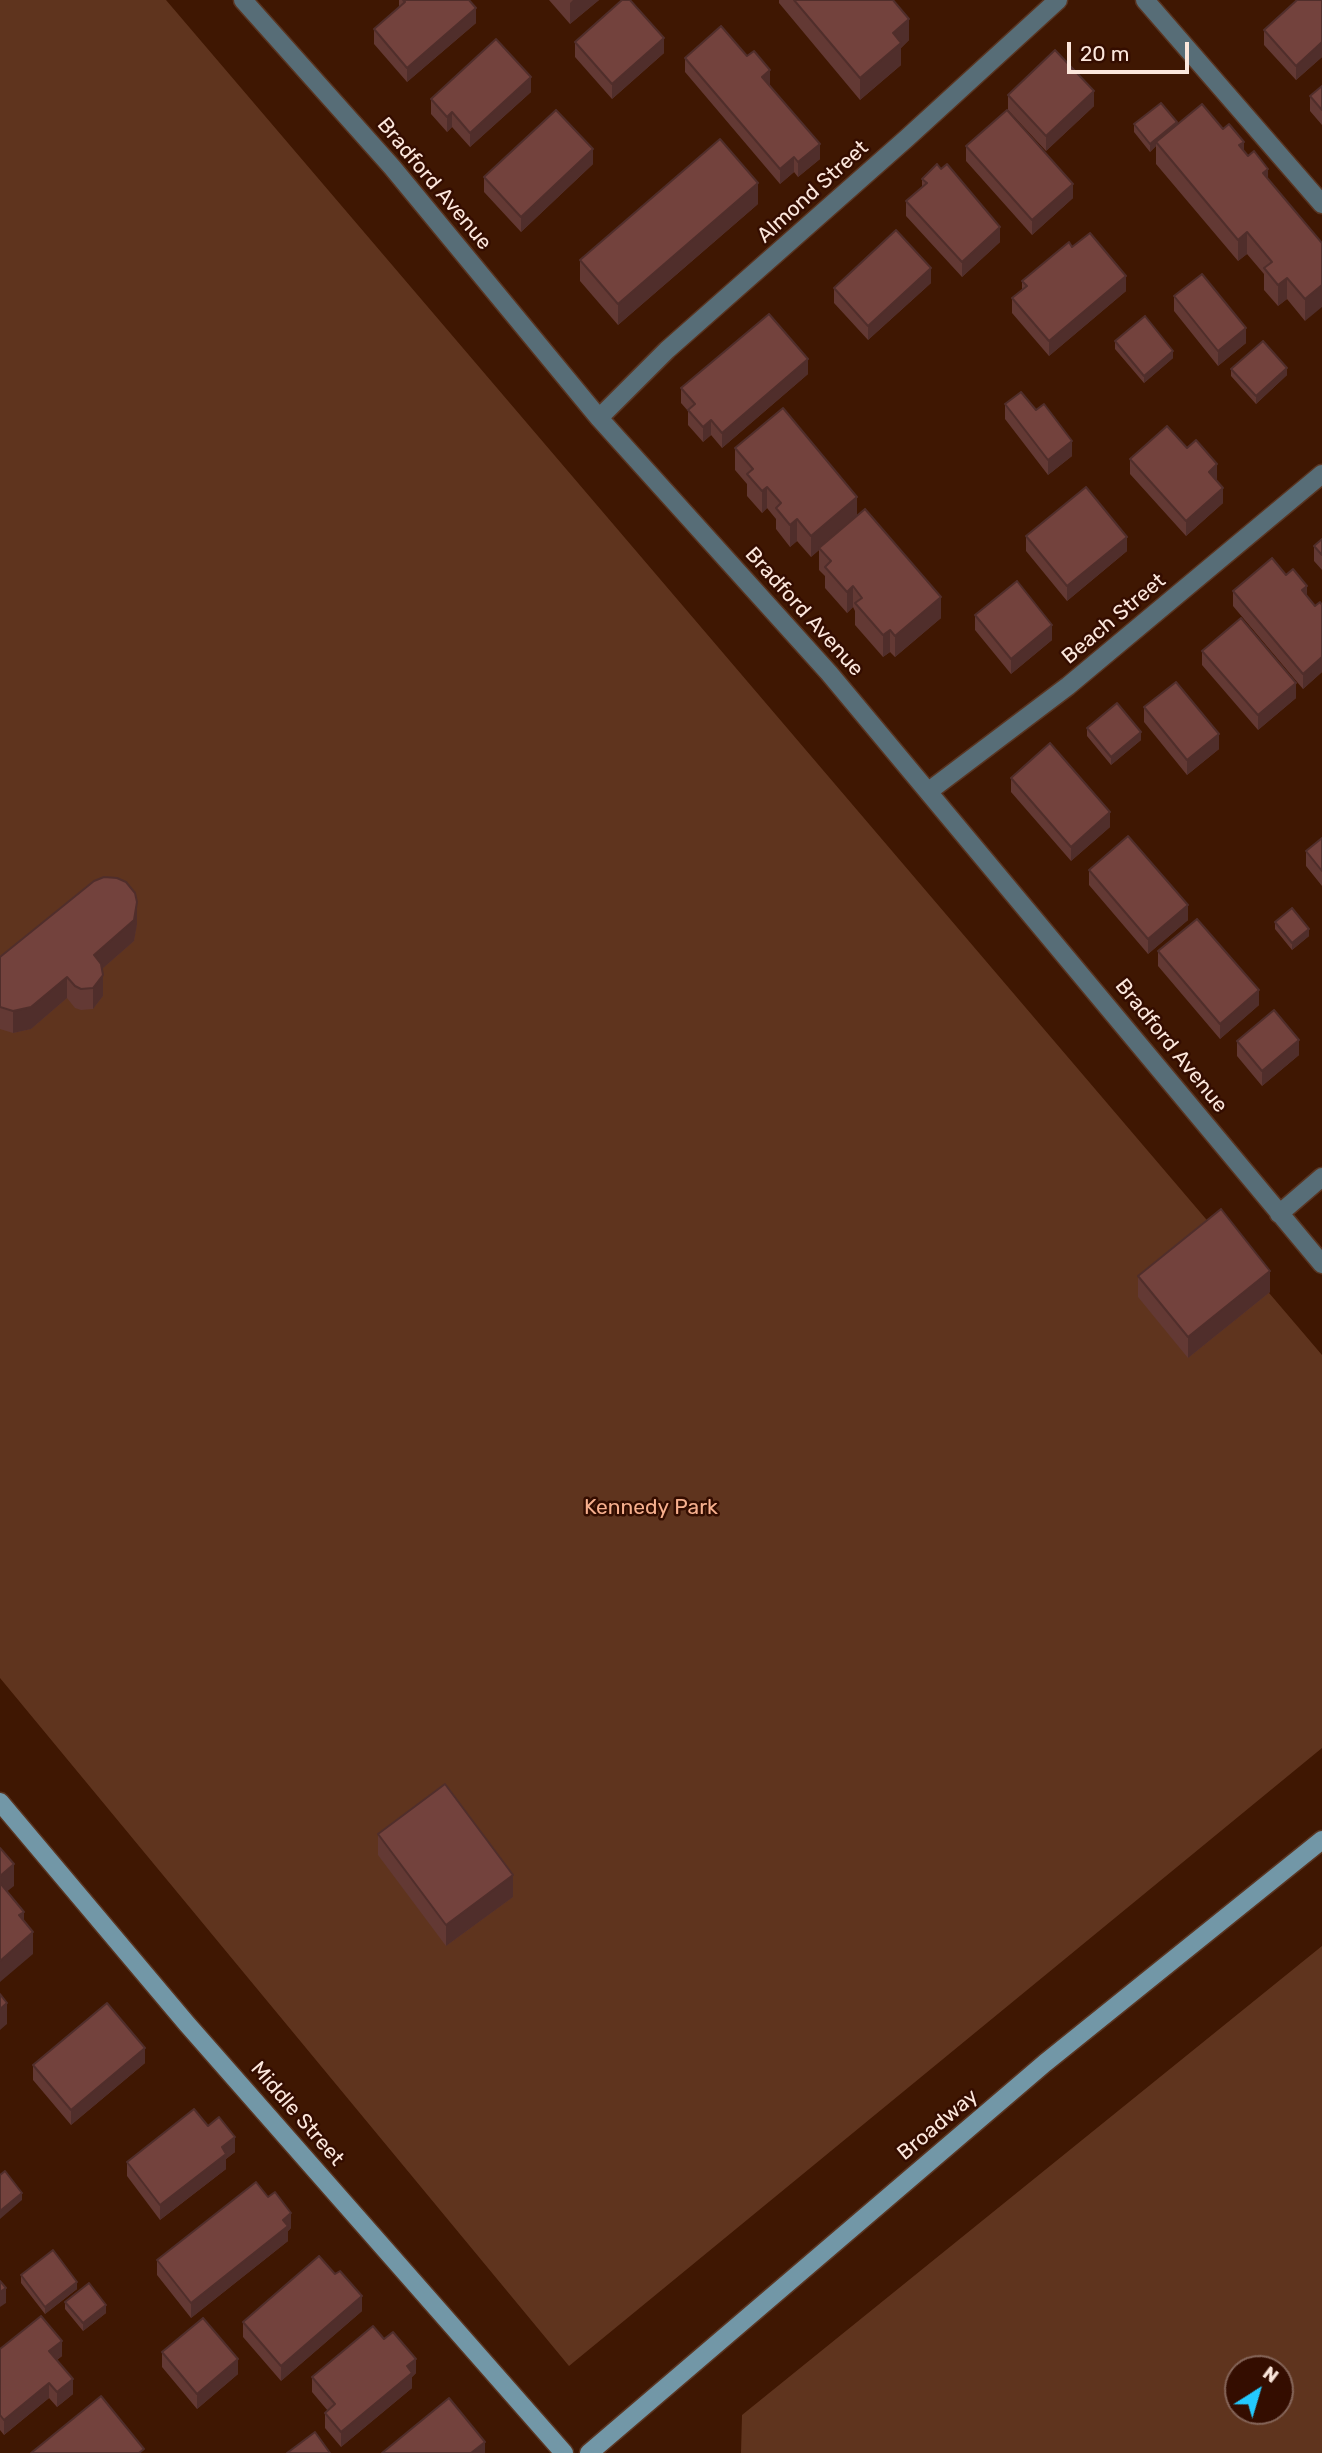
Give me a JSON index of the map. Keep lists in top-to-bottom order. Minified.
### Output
{"streets":{"main road":["Middle Street","Broadway"],"street":["Bradford Avenue","Almond Street","Beach Street"]},"crossings":[["Bradford Avenue","Almond Street"],["Bradford Avenue","Beach Street"]],"parks":["Kennedy Park"],"scale_bar":"20 m","north":"top right"}
